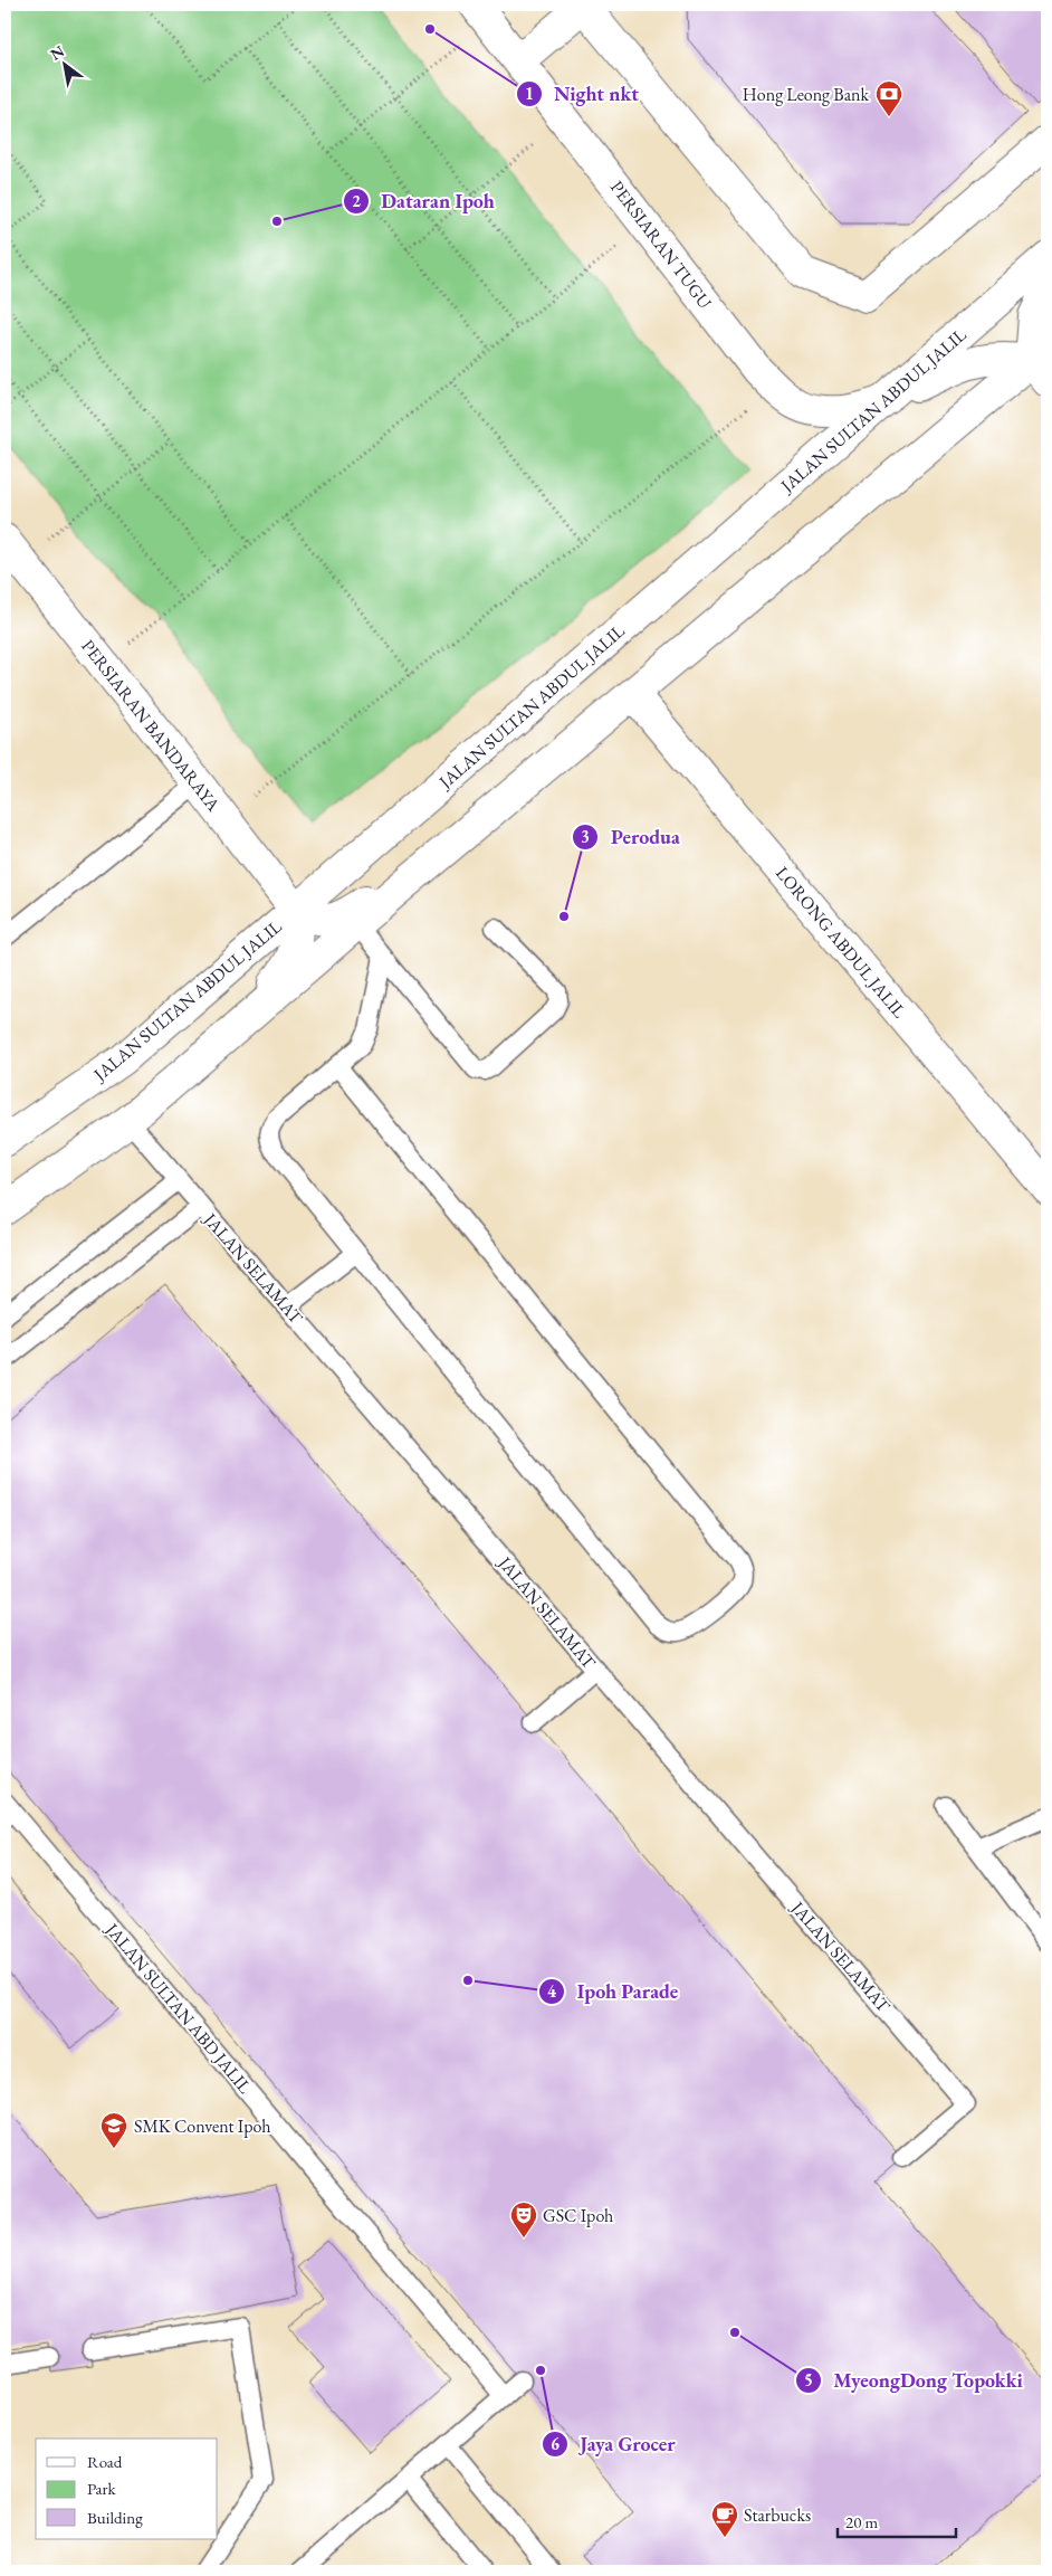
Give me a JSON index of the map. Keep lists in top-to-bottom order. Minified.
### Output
{"streets":{"street":["PERSIARAN TUGU","JALAN SULTAN ABDUL JALIL","PERSIARAN BANDARAYA","LORONG ABDUL JALIL"],"lane":["JALAN SELAMAT","JALAN SULTAN ABD JALIL"]},"crossings":[["PERSIARAN TUGU","JALAN SULTAN ABDUL JALIL"],["JALAN SULTAN ABDUL JALIL","PERSIARAN BANDARAYA"]],"places":{"other":["Night nkt","Dataran Ipoh","Perodua","Ipoh Parade","MyeongDong Topokki","Jaya Grocer"],"bank":["Hong Leong Bank"],"school or university":["SMK Convent Ipoh"],"theatre":["GSC Ipoh"],"cafe":["Starbucks"]},"legend":["Road","Park","Building"],"scale_bar":"20 m","north":"top left"}
